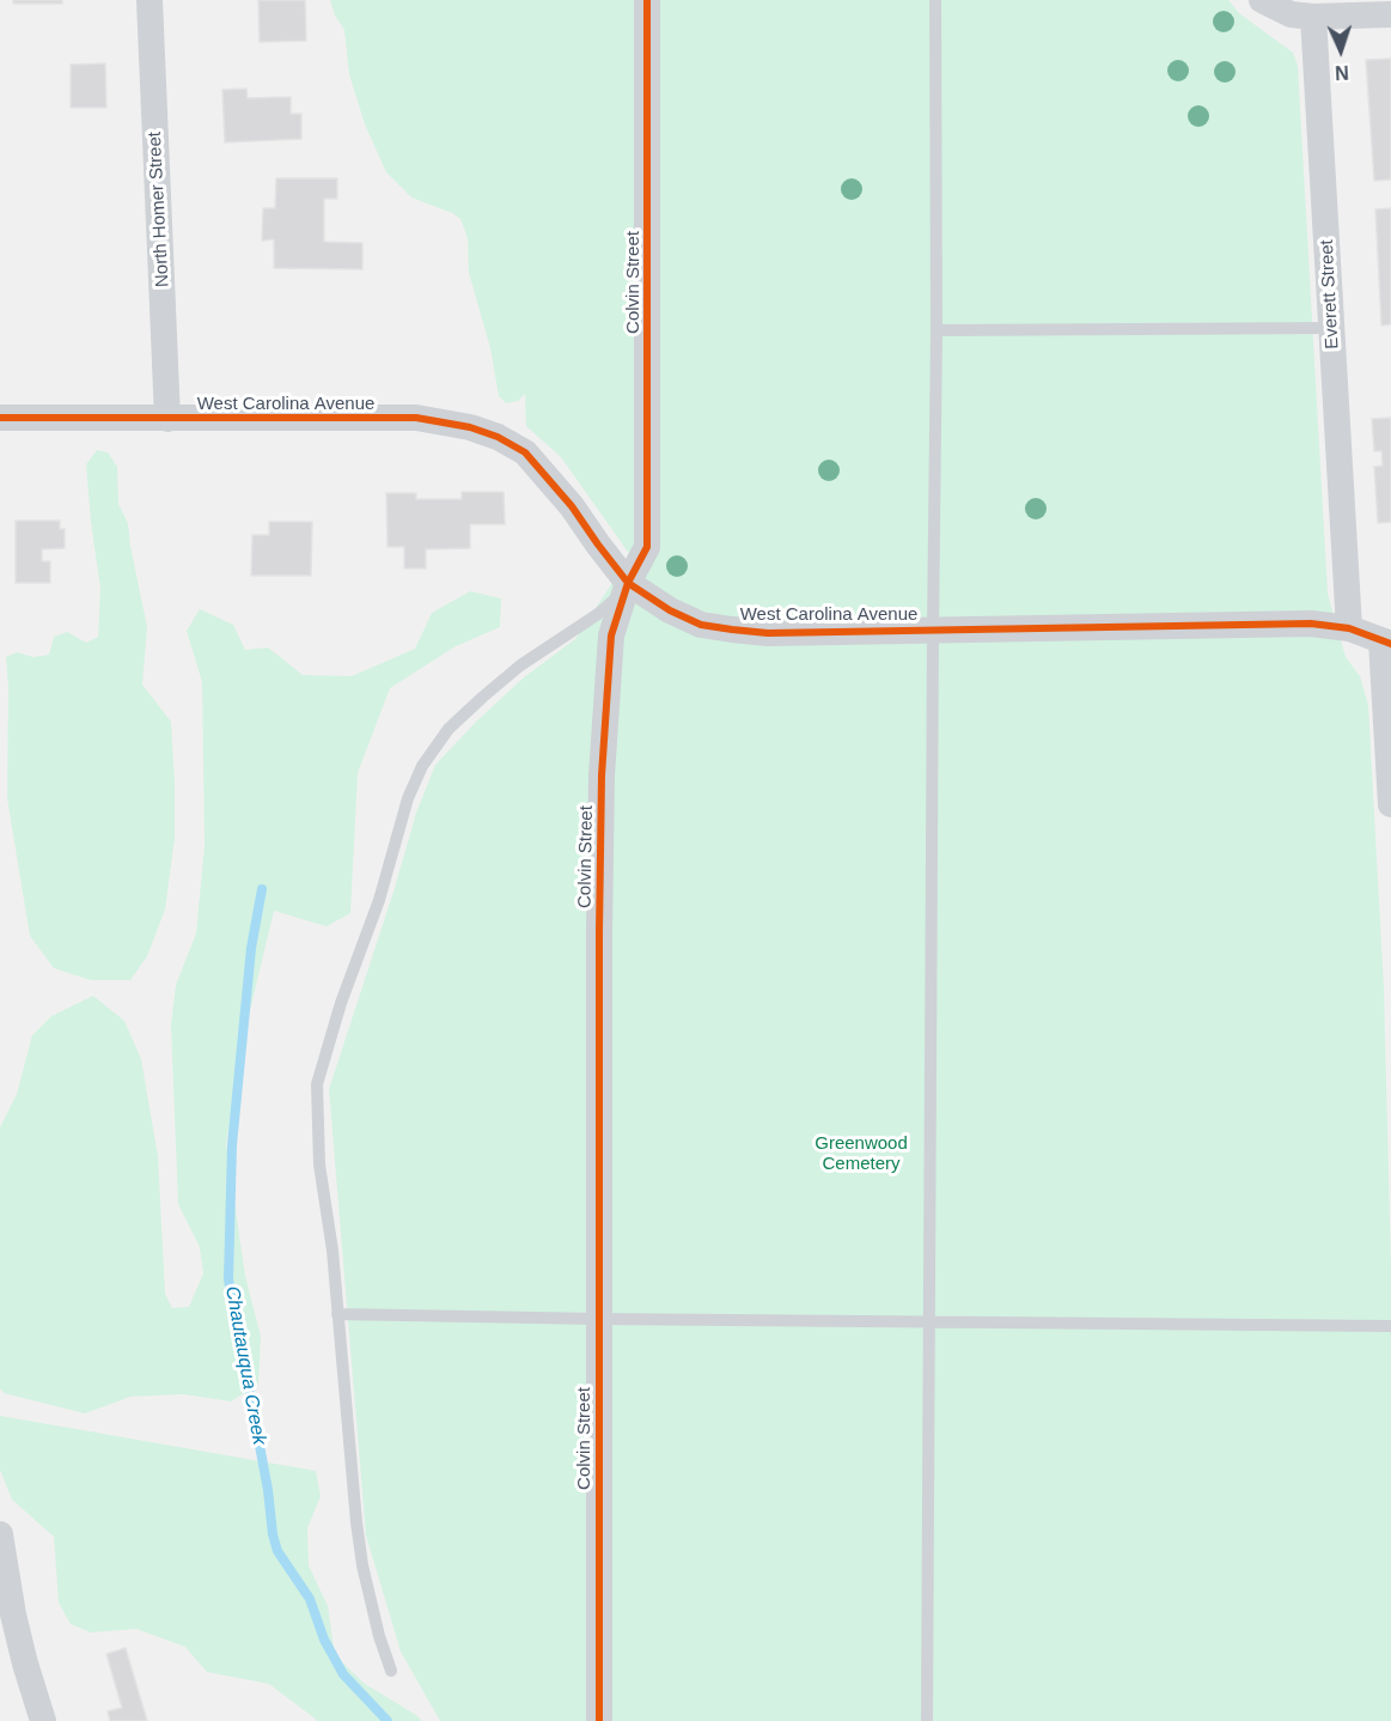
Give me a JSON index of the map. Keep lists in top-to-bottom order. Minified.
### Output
{"streets":{"street":["North Homer Street","Colvin Street","Everett Street","West Carolina Avenue"]},"crossings":[["North Homer Street","West Carolina Avenue"],["Colvin Street","West Carolina Avenue"],["Everett Street","West Carolina Avenue"]],"water":["Chautauqua Creek"],"parks":["Greenwood Cemetery"],"north":"bottom"}
